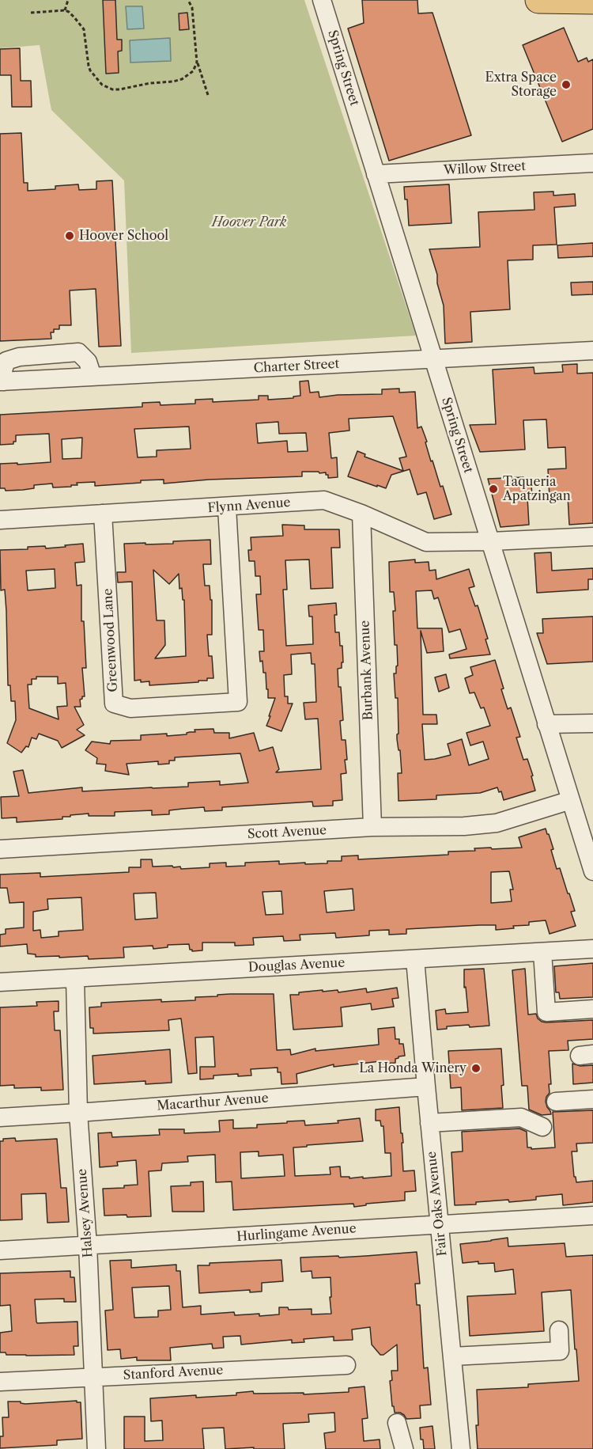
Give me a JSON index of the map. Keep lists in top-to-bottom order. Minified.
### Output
{"streets":{"street":["Spring Street","Willow Street","Charter Street","Flynn Avenue","Greenwood Lane","Burbank Avenue","Scott Avenue","Douglas Avenue","Macarthur Avenue","Fair Oaks Avenue","Halsey Avenue","Hurlingame Avenue","Stanford Avenue"]},"crossings":[["Spring Street","Willow Street"],["Spring Street","Charter Street"],["Spring Street","Flynn Avenue"],["Spring Street","Scott Avenue"],["Flynn Avenue","Greenwood Lane"],["Flynn Avenue","Burbank Avenue"],["Burbank Avenue","Scott Avenue"],["Douglas Avenue","Fair Oaks Avenue"],["Douglas Avenue","Halsey Avenue"],["Macarthur Avenue","Fair Oaks Avenue"],["Macarthur Avenue","Halsey Avenue"],["Fair Oaks Avenue","Hurlingame Avenue"],["Halsey Avenue","Hurlingame Avenue"],["Halsey Avenue","Stanford Avenue"]],"parks":["Hoover Park"],"places":["Extra Space Storage","Hoover School","Taqueria Apatzingan","La Honda Winery"]}
